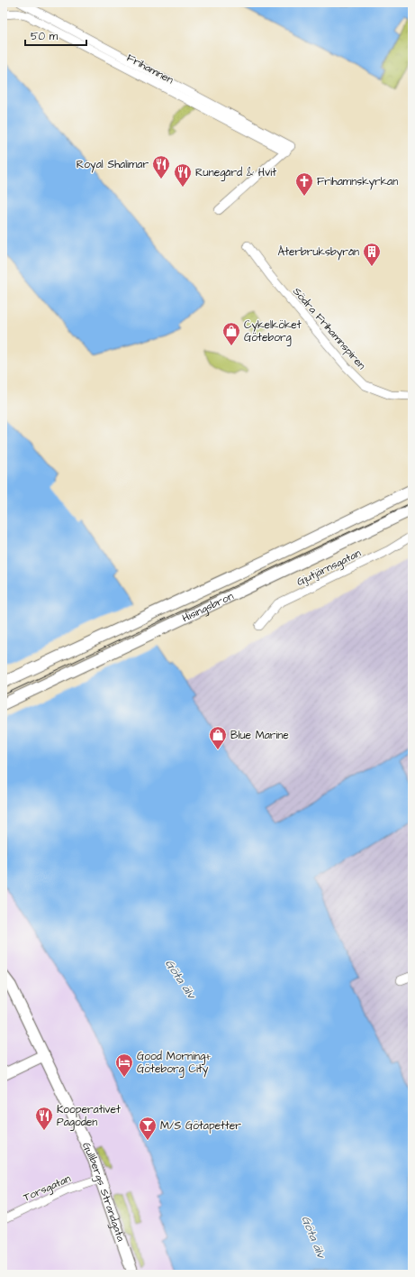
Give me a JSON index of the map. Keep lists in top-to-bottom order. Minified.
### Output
{"streets":{"main road":["Hisingsbron","Gullbergs Strandgata"],"street":["Frihamnen","Södra Frihamnspiren","Gjutjärnsgatan","Torsgatan"]},"crossings":[["Torsgatan","Gullbergs Strandgata"]],"water":["Göta älv"],"places":{"restaurant":["Royal Shalimar","Runegård & Hvit","Kooperativet Pagoden"],"church":["Frihamnskyrkan"],"building":["Återbruksbyrån"],"shop":["Cykelköket Göteborg","Blue Marine"],"hotel":["Good Morning+ Göteborg City"],"bar":["M/S Götapetter"]},"scale_bar":"50 m"}
